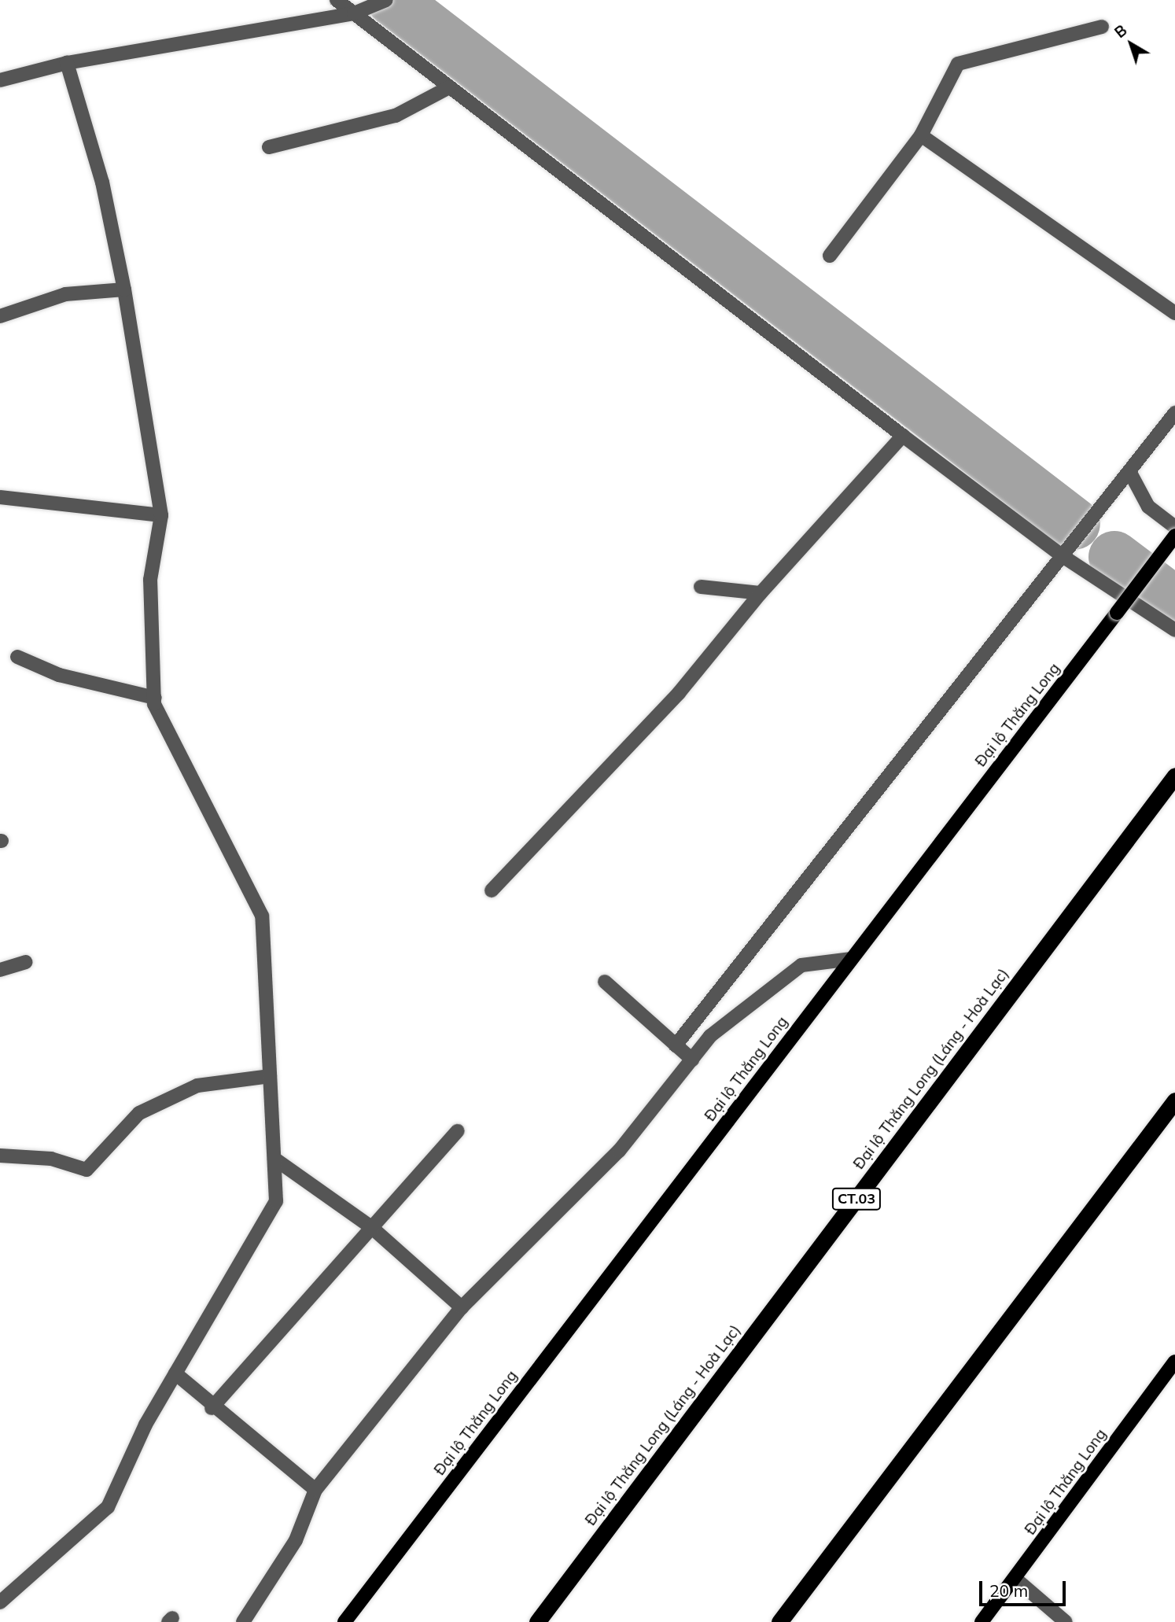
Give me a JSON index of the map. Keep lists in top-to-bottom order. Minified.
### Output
{"streets":{"highway":["Đại lộ Thăng Long (Láng - Hoà Lạc)","CT.03"],"main road":["Đại lộ Thăng Long"]},"scale_bar":"20 m","north":"top left"}
